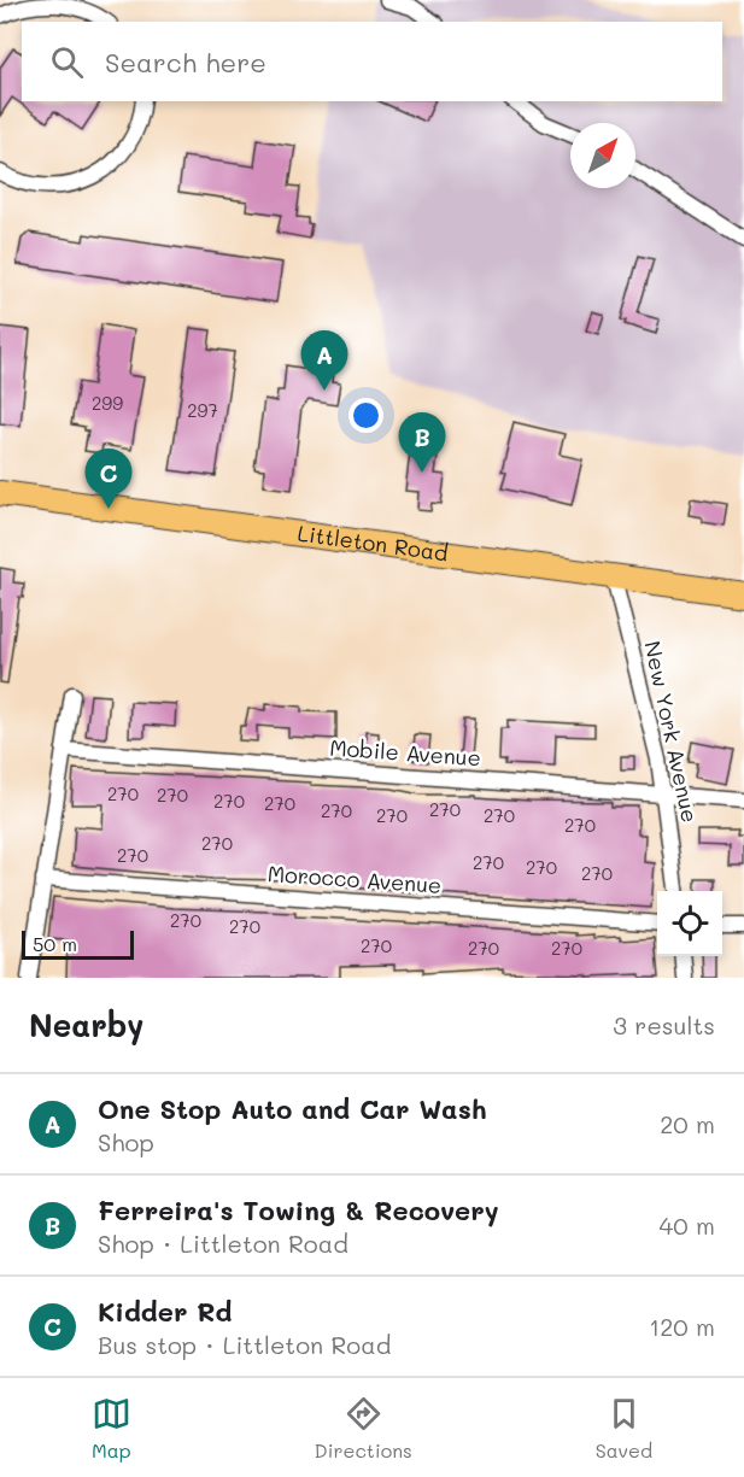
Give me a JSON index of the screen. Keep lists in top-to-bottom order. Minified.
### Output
{"streets":{"main road":["Littleton Road"],"street":["New York Avenue","Mobile Avenue","Morocco Avenue"]},"crossings":[["Littleton Road","New York Avenue"],["New York Avenue","Mobile Avenue"]],"house_numbers":["299","297","270","270","270","270","270","270","270","270","270","270","270","270","270","270","270","270","270","270","270"],"scale_bar":"50 m","north":"top right","page":{"search":"Search here","pins":["A","B","C"],"scale":"50 m","heading":["Nearby","3 results"],"list":[{"mark":"A","name":"One Stop Auto and Car Wash","note":"Shop","value":"20 m"},{"mark":"B","name":"Ferreira's Towing & Recovery","note":"Shop · Littleton Road","value":"40 m"},{"mark":"C","name":"Kidder Rd","note":"Bus stop · Littleton Road","value":"120 m"}],"nav":["Map","Directions","Saved"]}}
